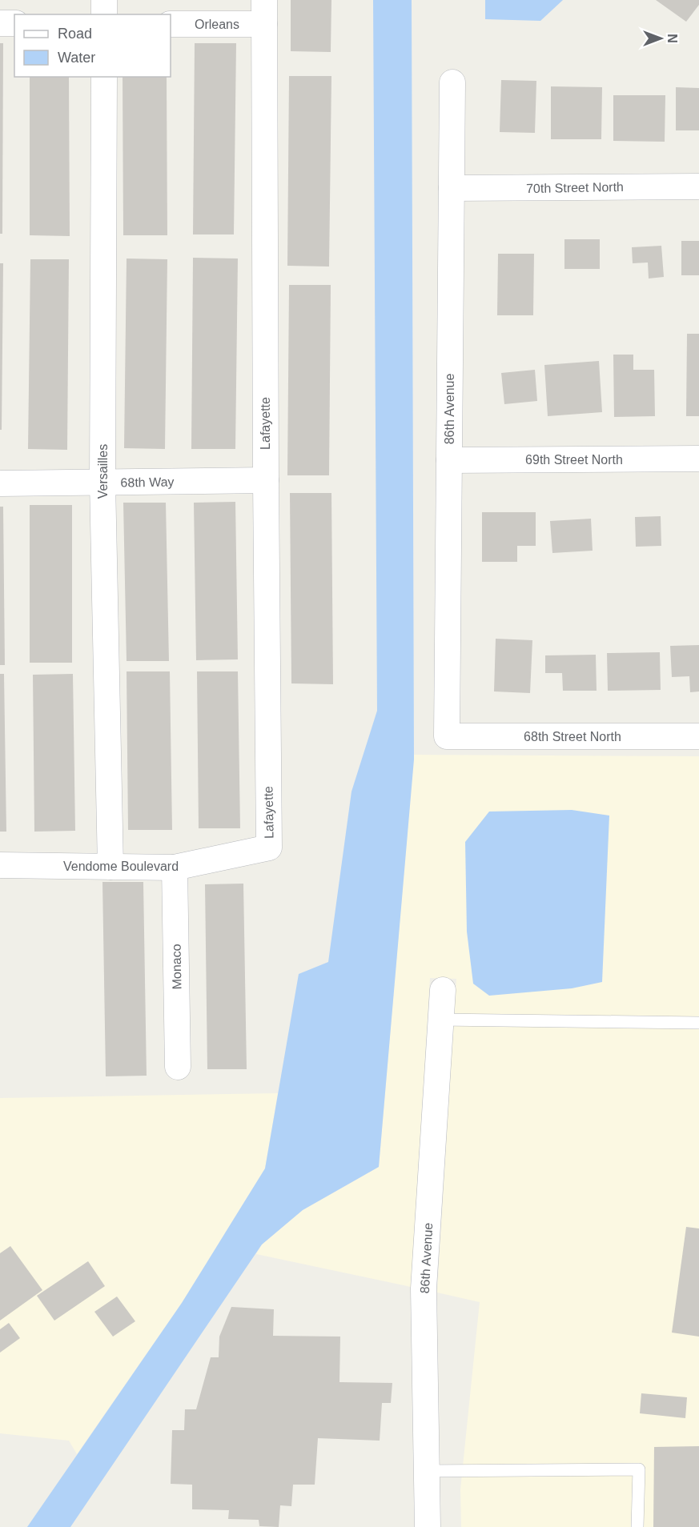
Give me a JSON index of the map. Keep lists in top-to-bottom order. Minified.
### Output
{"streets":{"street":["Orleans","70th Street North","86th Avenue","Lafayette","69th Street North","Versailles","68th Way","68th Street North","Vendome Boulevard","Monaco"]},"crossings":[["Orleans","Lafayette"],["70th Street North","86th Avenue"],["86th Avenue","69th Street North"],["86th Avenue","68th Street North"],["Lafayette","68th Way"],["Lafayette","Vendome Boulevard"],["Versailles","68th Way"],["Versailles","Vendome Boulevard"],["Vendome Boulevard","Monaco"]],"legend":["Road","Water"],"north":"right"}
